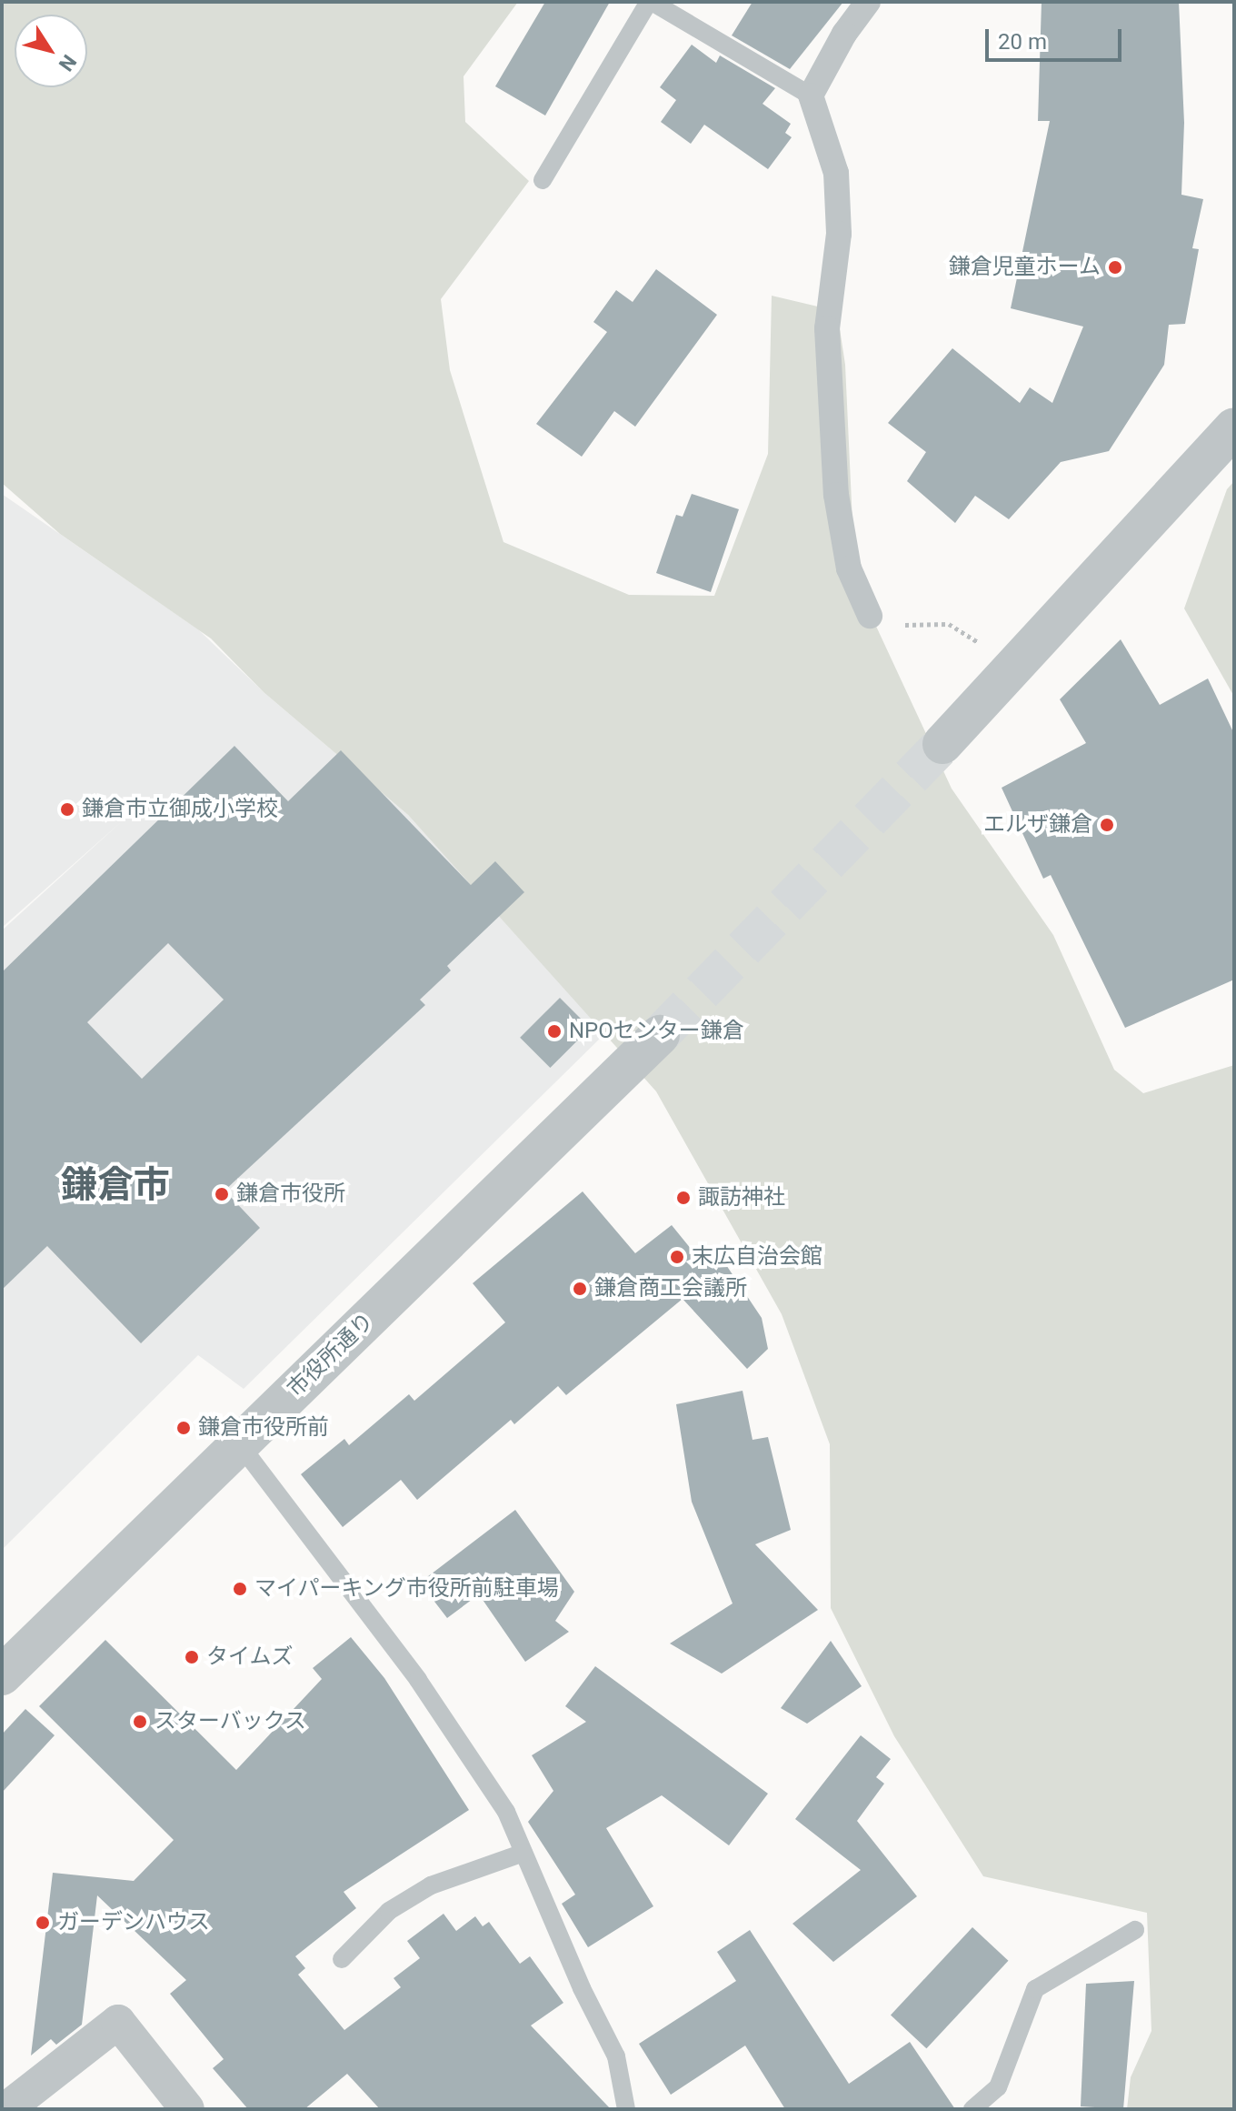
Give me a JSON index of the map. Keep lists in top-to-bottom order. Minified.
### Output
{"streets":{"street":["市役所通り"]},"districts":["鎌倉市"],"places":["鎌倉児童ホーム","鎌倉市立御成小学校","エルザ鎌倉","NPOセンター鎌倉","鎌倉市役所","諏訪神社","末広自治会館","鎌倉商工会議所","鎌倉市役所前","マイパーキング市役所前駐車場","タイムズ","スターバックス","ガーデンハウス"],"scale_bar":"20 m","north":"bottom right"}
